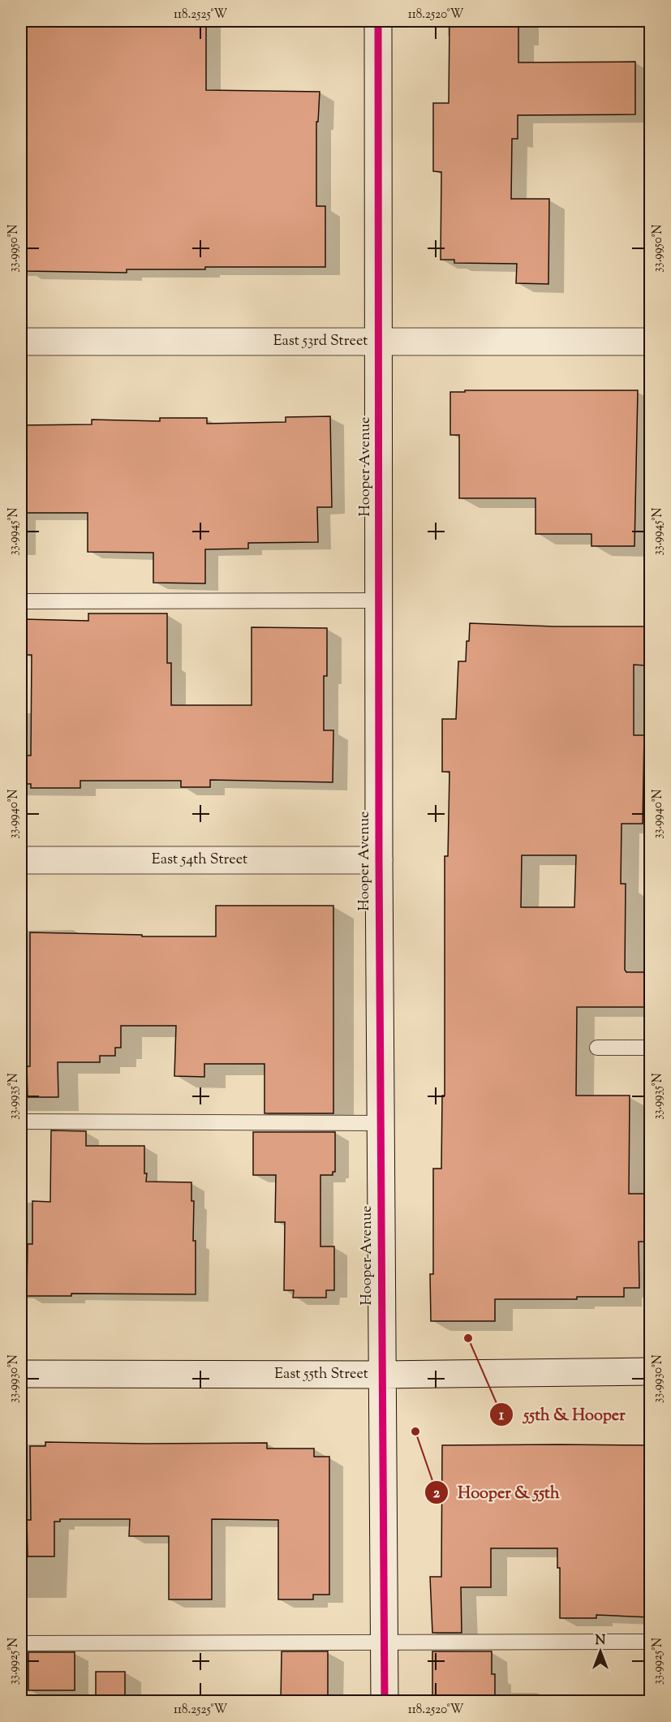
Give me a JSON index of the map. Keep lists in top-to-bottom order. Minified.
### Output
{"streets":{"street":["East 53rd Street","Hooper Avenue","East 54th Street","East 55th Street"]},"crossings":[["East 53rd Street","Hooper Avenue"],["Hooper Avenue","East 54th Street"],["Hooper Avenue","East 55th Street"]],"places":["55th & Hooper","Hooper & 55th"],"north":"top","coordinates":["118.2525°W","118.2520°W","33.9950°N","33.9945°N","33.9940°N","33.9935°N","33.9930°N","33.9925°N"]}
